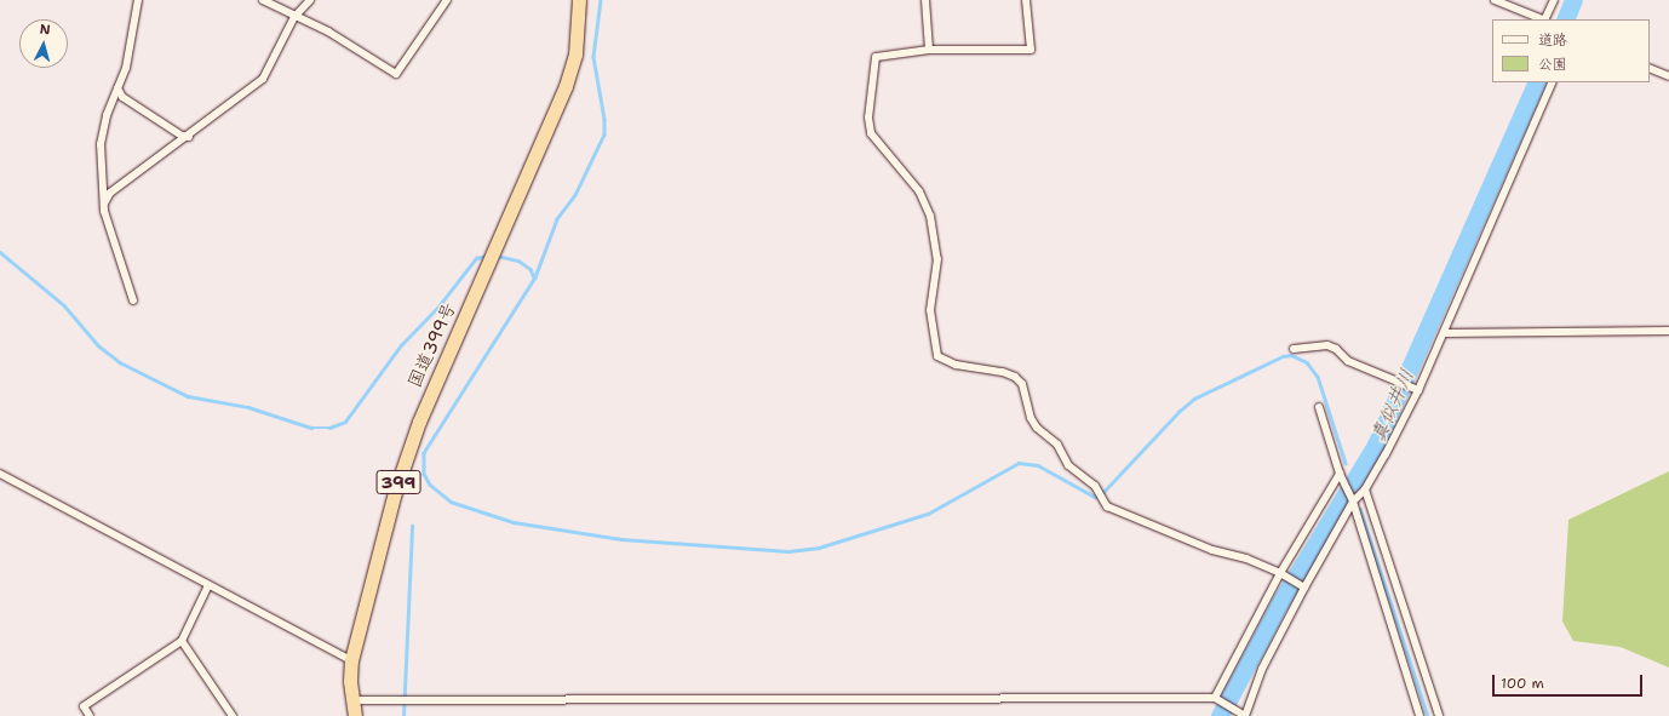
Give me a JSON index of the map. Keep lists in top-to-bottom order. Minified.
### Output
{"streets":{"highway":["国道399号","399"]},"water":["真似井川"],"legend":["道路","公園"],"scale_bar":"100 m","north":"top"}
